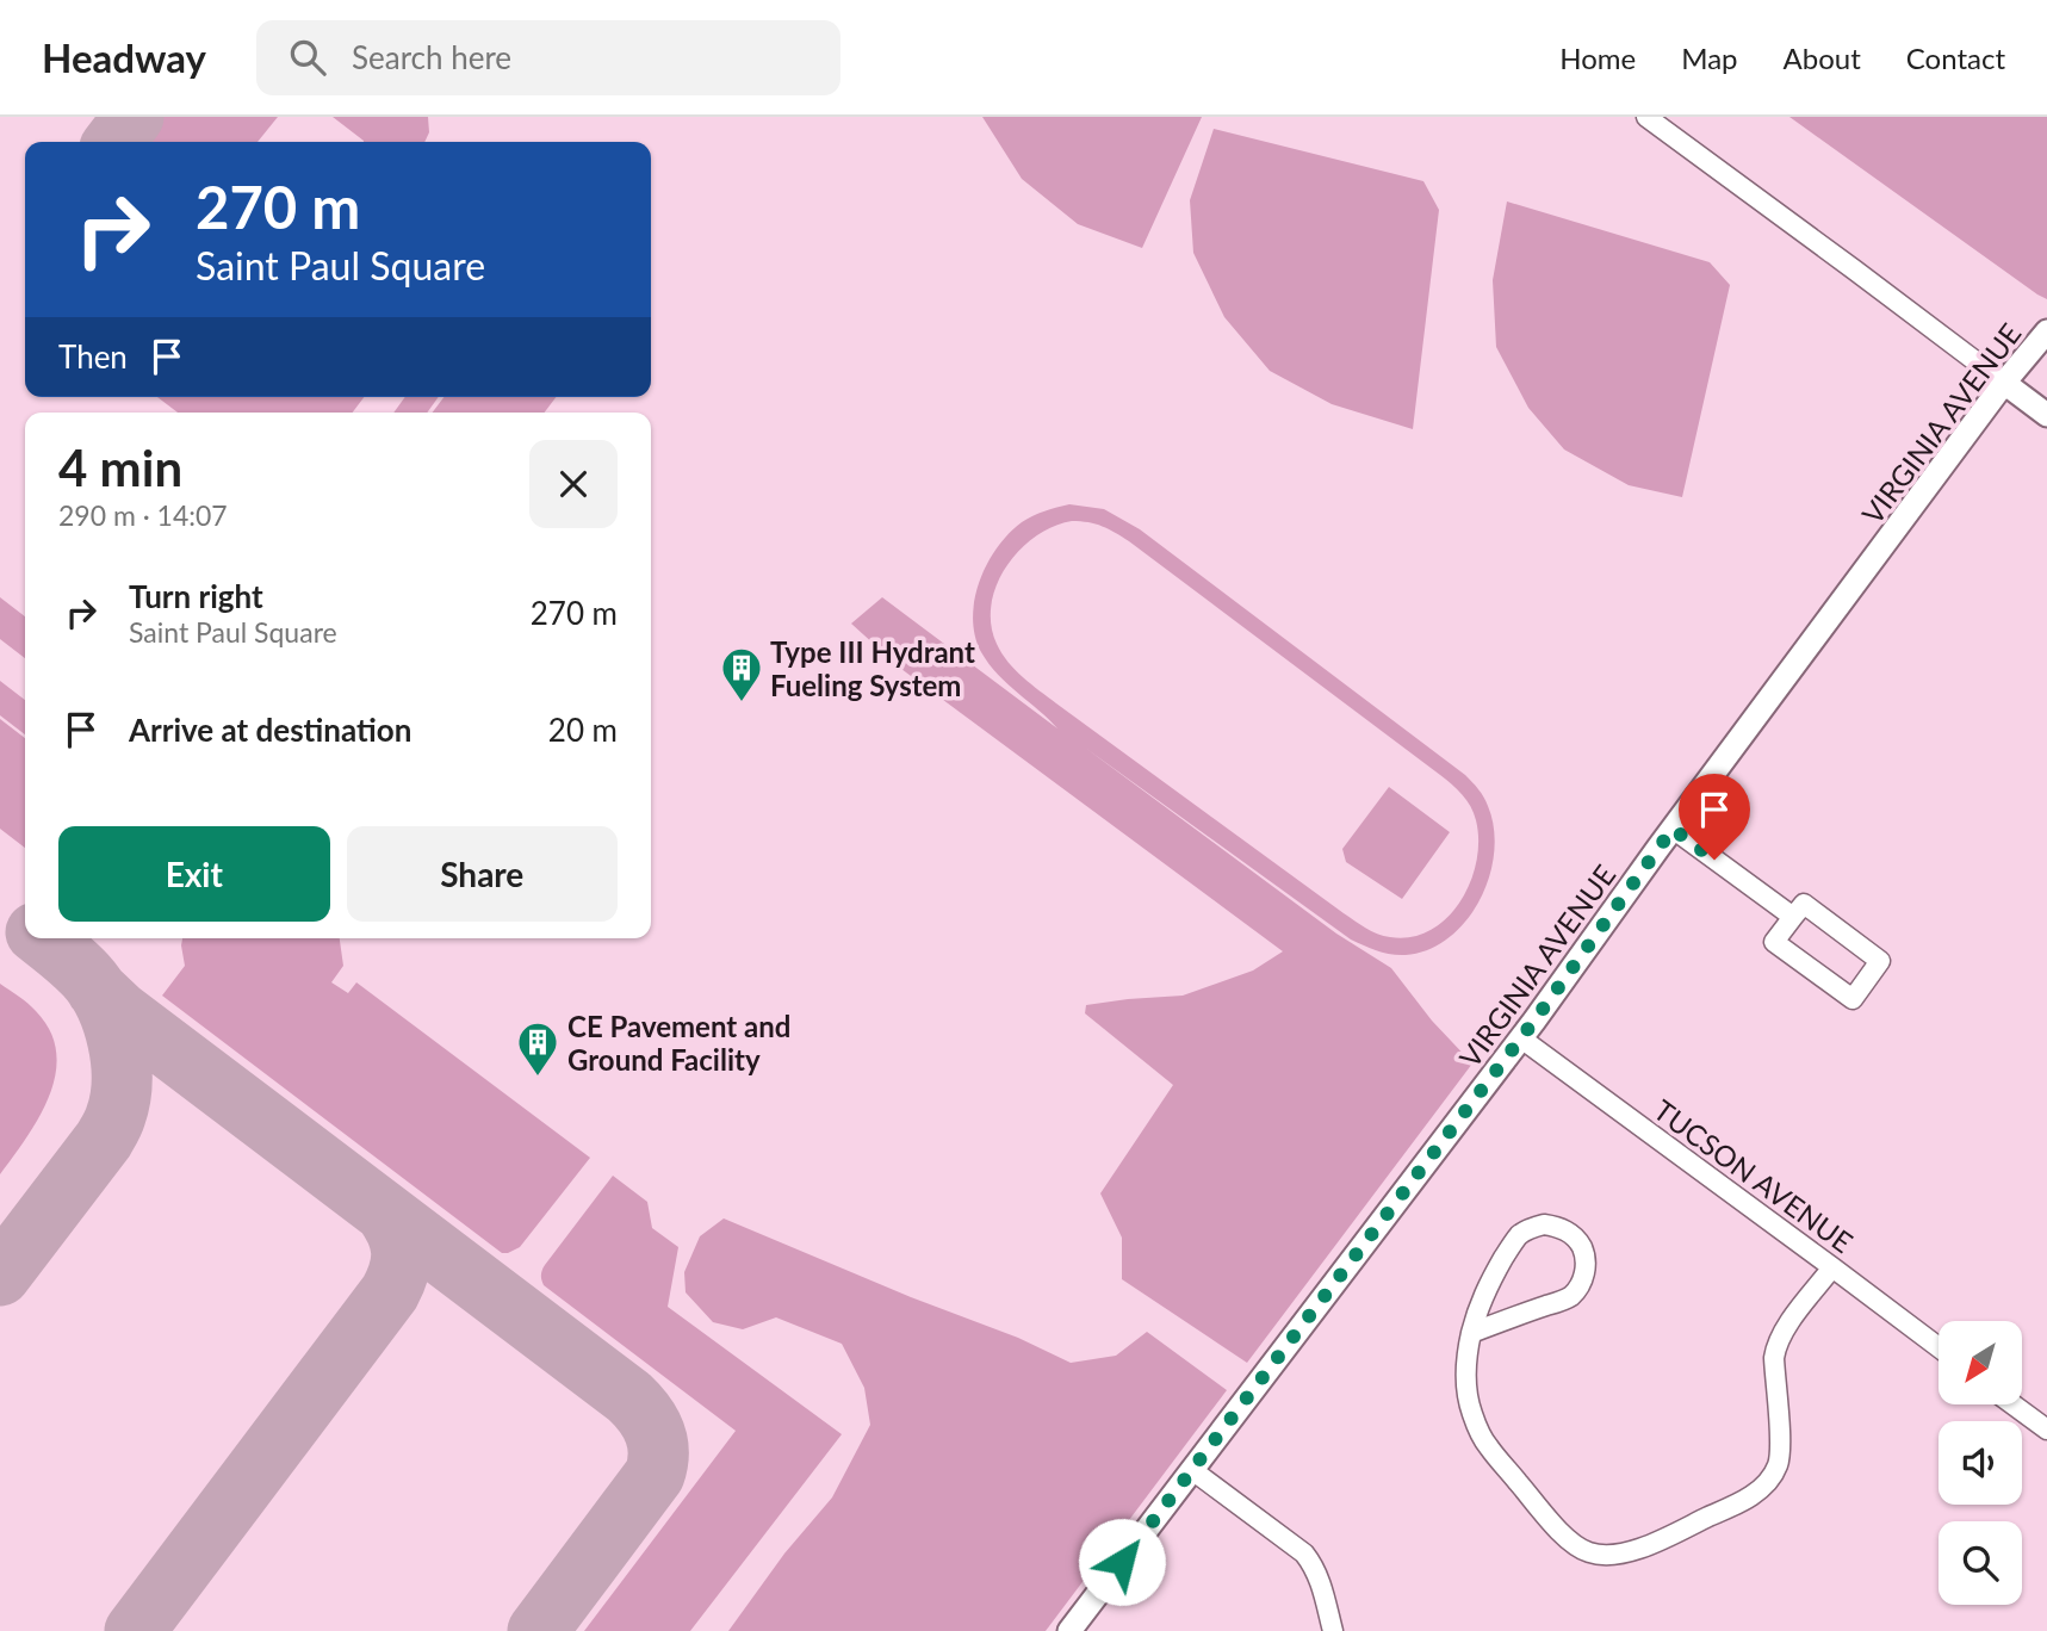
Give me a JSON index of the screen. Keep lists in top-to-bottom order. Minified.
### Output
{"streets":{"street":["VIRGINIA AVENUE","TUCSON AVENUE"]},"crossings":[["VIRGINIA AVENUE","TUCSON AVENUE"]],"places":{"building":["Type III Hydrant Fueling System","CE Pavement and Ground Facility"]},"north":"bottom left","page":{"header":"Headway","search":"Search here","nav":["Home","Map","About","Contact"],"turn":["270 m","Saint Paul Square"],"then":"Then","heading":["4 min","290 m · 14:07"],"list":[{"name":"Turn right","note":"Saint Paul Square","value":"270 m"},{"name":"Arrive at destination","value":"20 m"}],"buttons":["Exit","Share"]}}
